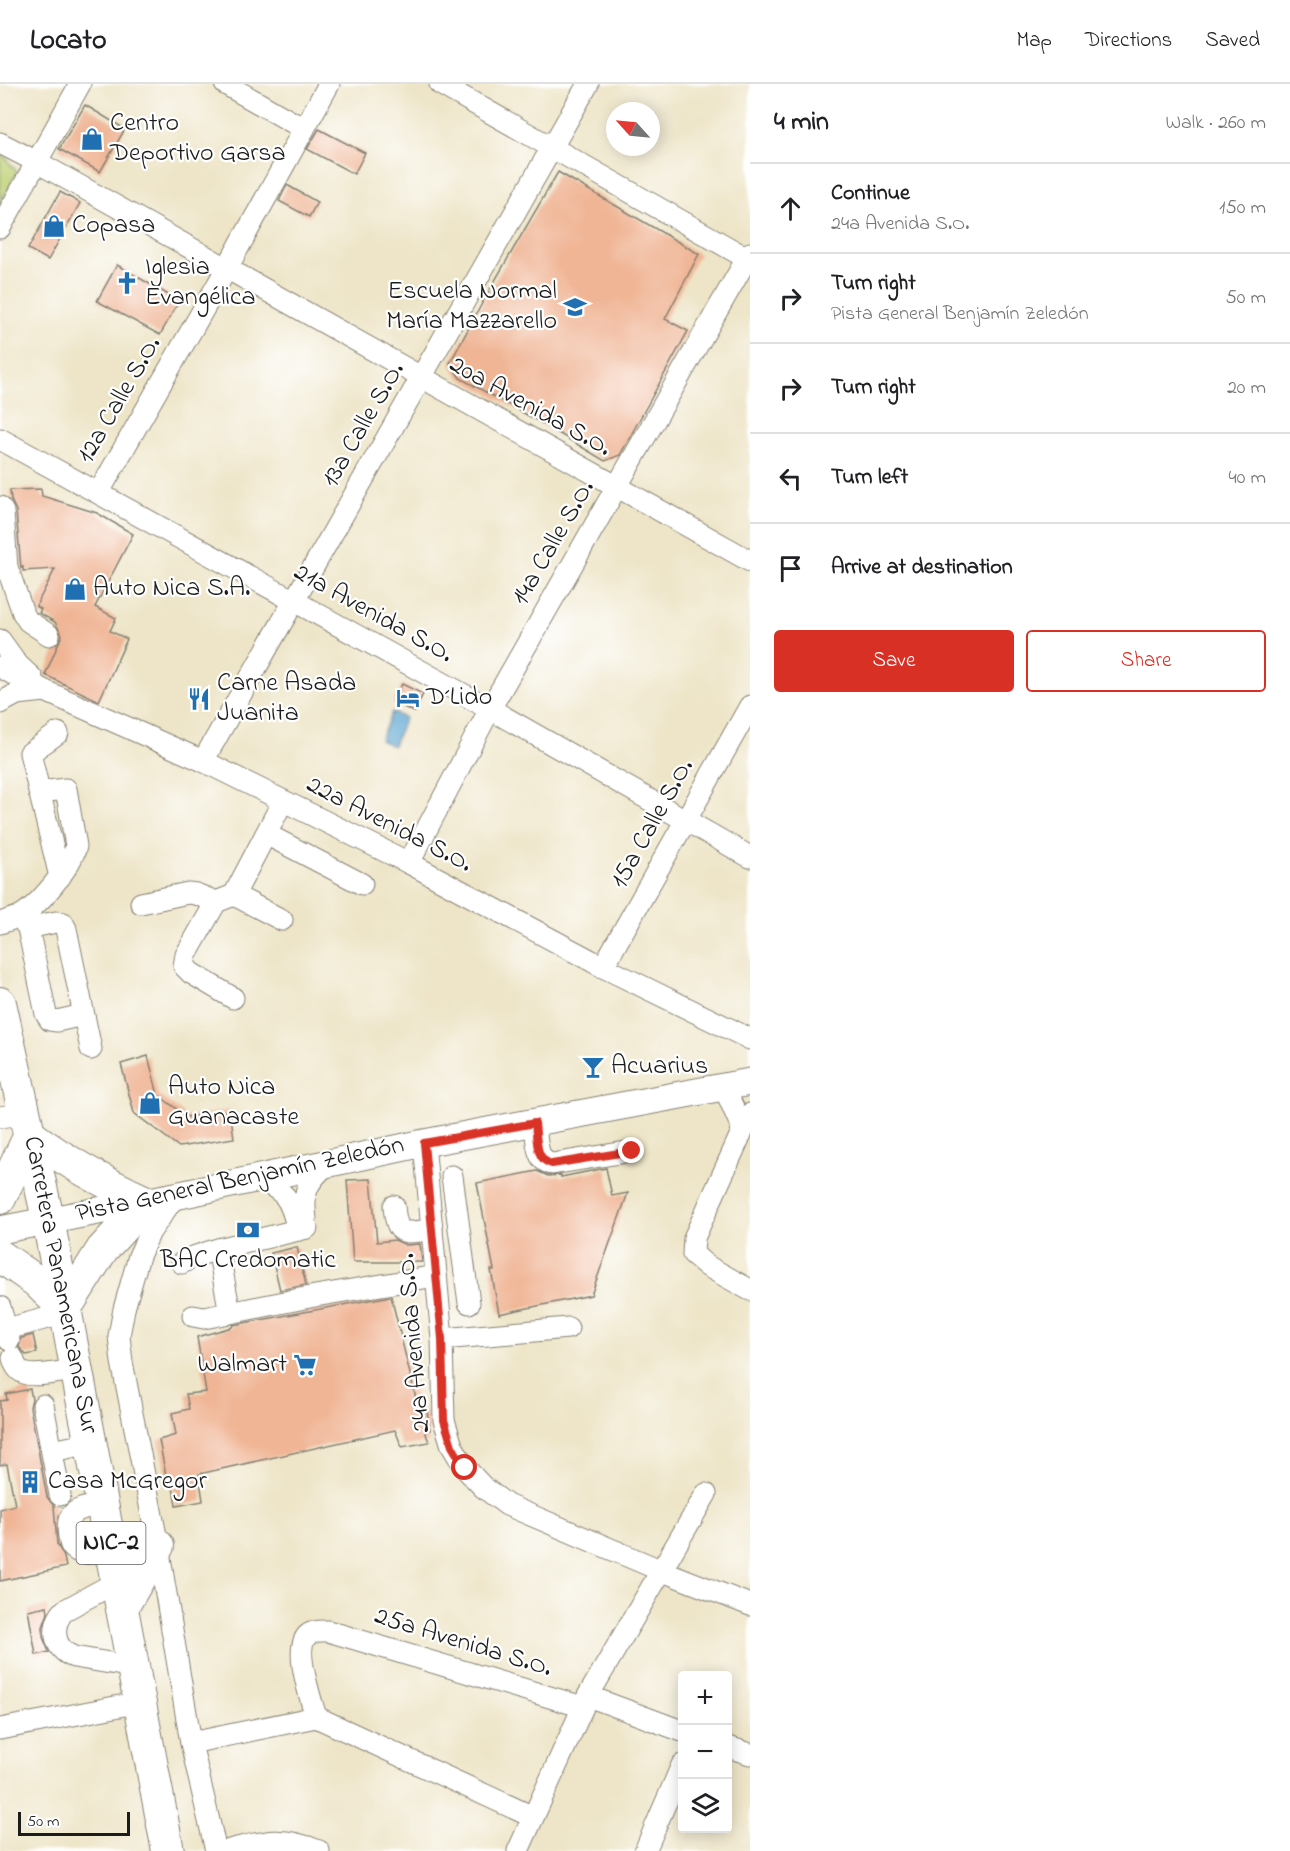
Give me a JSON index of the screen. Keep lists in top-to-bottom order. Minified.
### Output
{"streets":{"highway":["Carretera Panamericana Sur","NIC-2"],"main road":["Pista General Benjamín Zeledón"],"street":["12a Calle S.O.","20a Avenida S.O.","13a Calle S.O.","14a Calle S.O.","21a Avenida S.O.","15a Calle S.O.","22a Avenida S.O.","24a Avenida S.O.","25a Avenida S.O."]},"crossings":[["12a Calle S.O.","20a Avenida S.O."],["12a Calle S.O.","21a Avenida S.O."],["20a Avenida S.O.","13a Calle S.O."],["20a Avenida S.O.","14a Calle S.O."],["13a Calle S.O.","21a Avenida S.O."],["13a Calle S.O.","22a Avenida S.O."],["14a Calle S.O.","21a Avenida S.O."],["14a Calle S.O.","22a Avenida S.O."],["21a Avenida S.O.","15a Calle S.O."],["15a Calle S.O.","22a Avenida S.O."],["Pista General Benjamín Zeledón","Carretera Panamericana Sur"],["Pista General Benjamín Zeledón","24a Avenida S.O."]],"places":{"shop":["Centro Deportivo Garsa","Copasa","Auto Nica S.A.","Auto Nica Guanacaste"],"church":["Iglesia Evangélica"],"school or university":["Escuela Normal María Mazzarello"],"hotel":["D´Lido"],"restaurant":["Carne Asada Juanita"],"bar":["Acuarius"],"bank":["BAC Credomatic"],"supermarket":["Walmart"],"building":["Casa McGregor"]},"scale_bar":"50 m","north":"top left","page":{"header":"Locato","nav":["Map","Directions","Saved"],"heading":["4 min","Walk · 260 m"],"list":[["Continue","24a Avenida S.O.","150 m"],["Turn right","Pista General Benjamín Zeledón","50 m"],["Turn right","20 m"],["Turn left","40 m"],"Arrive at destination"],"buttons":["Save","Share"],"map_buttons":["+","−"],"scale":"50 m"}}
